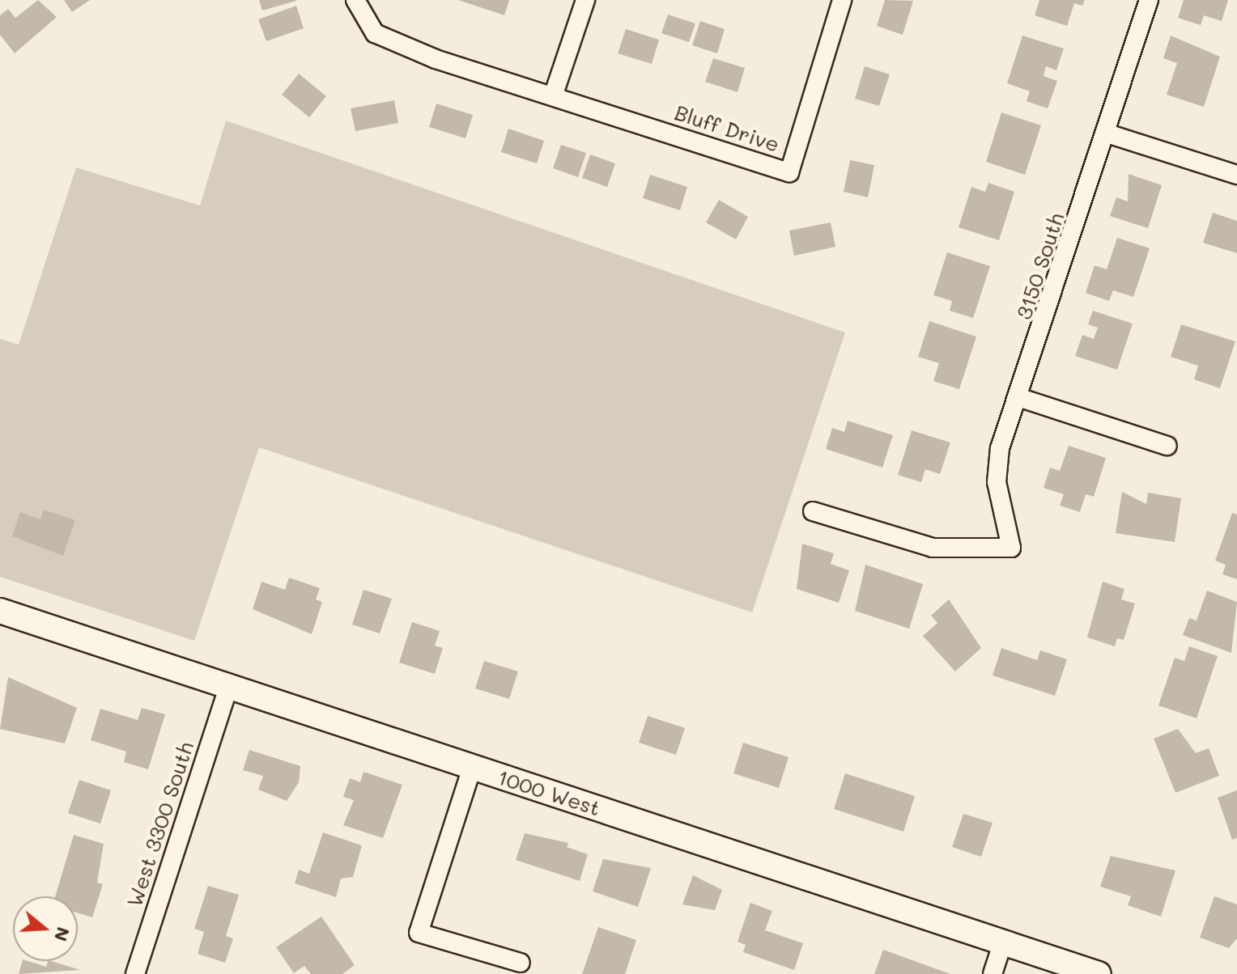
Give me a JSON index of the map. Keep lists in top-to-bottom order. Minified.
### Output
{"streets":{"main road":["1000 West"],"street":["Bluff Drive","3150 South","West 3300 South"]},"crossings":[["1000 West","West 3300 South"]],"north":"right"}
